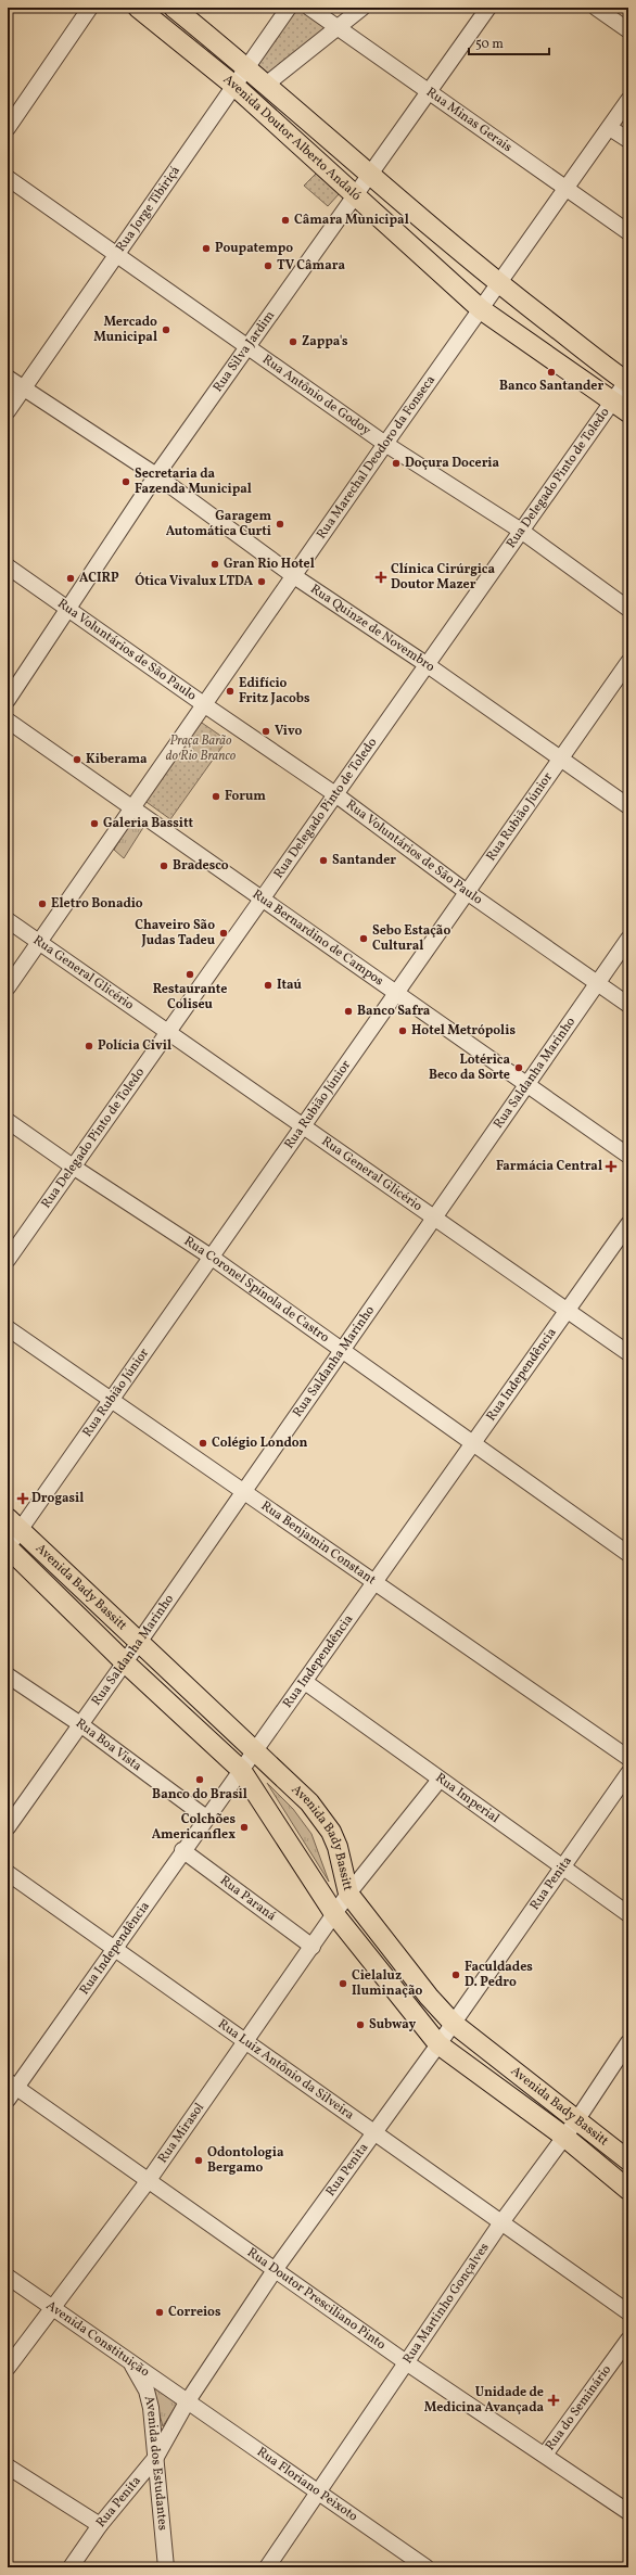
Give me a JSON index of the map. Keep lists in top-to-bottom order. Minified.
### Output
{"streets":{"main road":["Avenida Doutor Alberto Andaló","Avenida Bady Bassitt"],"street":["Rua Minas Gerais","Rua Jorge Tibiriçá","Rua Silva Jardim","Rua Antônio de Godoy","Rua Marechal Deodoro da Fonseca","Rua Delegado Pinto de Toledo","Rua Quinze de Novembro","Rua Voluntários de São Paulo","Rua Rubião Júnior","Rua Bernardino de Campos","Rua General Glicério","Rua Saldanha Marinho","Rua Coronel Spínola de Castro","Rua Independência","Rua Benjamin Constant","Rua Boa Vista","Rua Imperial","Rua Penita","Rua Paraná","Rua Luiz Antônio da Silveira","Rua Mirasol","Rua Doutor Presciliano Pinto","Rua Martinho Gonçalves","Avenida Constituição","Rua do Seminário","Avenida dos Estudantes","Rua Floriano Peixoto"]},"crossings":[["Rua Minas Gerais","Rua Silva Jardim"],["Rua Minas Gerais","Rua Marechal Deodoro da Fonseca"],["Avenida Doutor Alberto Andaló","Rua Jorge Tibiriçá"],["Avenida Doutor Alberto Andaló","Rua Silva Jardim"],["Avenida Doutor Alberto Andaló","Rua Marechal Deodoro da Fonseca"],["Avenida Doutor Alberto Andaló","Rua Delegado Pinto de Toledo"],["Rua Jorge Tibiriçá","Rua Antônio de Godoy"],["Rua Jorge Tibiriçá","Rua Quinze de Novembro"],["Rua Silva Jardim","Rua Antônio de Godoy"],["Rua Silva Jardim","Rua Quinze de Novembro"],["Rua Silva Jardim","Rua Voluntários de São Paulo"],["Rua Antônio de Godoy","Rua Marechal Deodoro da Fonseca"],["Rua Antônio de Godoy","Rua Delegado Pinto de Toledo"],["Rua Marechal Deodoro da Fonseca","Rua Quinze de Novembro"],["Rua Marechal Deodoro da Fonseca","Rua Voluntários de São Paulo"],["Rua Marechal Deodoro da Fonseca","Rua Bernardino de Campos"],["Rua Marechal Deodoro da Fonseca","Rua General Glicério"],["Rua Delegado Pinto de Toledo","Rua Quinze de Novembro"],["Rua Delegado Pinto de Toledo","Rua Voluntários de São Paulo"],["Rua Delegado Pinto de Toledo","Rua Bernardino de Campos"],["Rua Delegado Pinto de Toledo","Rua General Glicério"],["Rua Delegado Pinto de Toledo","Rua Coronel Spínola de Castro"],["Rua Quinze de Novembro","Rua Rubião Júnior"],["Rua Voluntários de São Paulo","Rua Rubião Júnior"],["Rua Voluntários de São Paulo","Rua Saldanha Marinho"],["Rua Rubião Júnior","Rua Bernardino de Campos"],["Rua Rubião Júnior","Rua General Glicério"],["Rua Rubião Júnior","Rua Coronel Spínola de Castro"],["Rua Rubião Júnior","Rua Benjamin Constant"],["Rua Rubião Júnior","Avenida Bady Bassitt"],["Rua Bernardino de Campos","Rua Saldanha Marinho"],["Rua General Glicério","Rua Saldanha Marinho"],["Rua General Glicério","Rua Independência"],["Rua Saldanha Marinho","Rua Coronel Spínola de Castro"],["Rua Saldanha Marinho","Rua Benjamin Constant"],["Rua Saldanha Marinho","Avenida Bady Bassitt"],["Rua Saldanha Marinho","Rua Boa Vista"],["Rua Coronel Spínola de Castro","Rua Independência"],["Rua Independência","Rua Benjamin Constant"],["Rua Independência","Avenida Bady Bassitt"],["Rua Independência","Rua Boa Vista"],["Rua Independência","Rua Imperial"],["Rua Independência","Rua Paraná"],["Rua Independência","Rua Luiz Antônio da Silveira"],["Rua Independência","Rua Doutor Presciliano Pinto"],["Avenida Bady Bassitt","Rua Penita"],["Avenida Bady Bassitt","Rua Mirasol"],["Avenida Bady Bassitt","Rua Martinho Gonçalves"],["Rua Imperial","Rua Penita"],["Rua Imperial","Rua Mirasol"],["Rua Penita","Rua Luiz Antônio da Silveira"],["Rua Penita","Rua Doutor Presciliano Pinto"],["Rua Penita","Avenida Constituição"],["Rua Penita","Avenida dos Estudantes"],["Rua Penita","Rua Floriano Peixoto"],["Rua Paraná","Rua Mirasol"],["Rua Luiz Antônio da Silveira","Rua Mirasol"],["Rua Luiz Antônio da Silveira","Rua Martinho Gonçalves"],["Rua Mirasol","Rua Doutor Presciliano Pinto"],["Rua Mirasol","Avenida Constituição"],["Rua Doutor Presciliano Pinto","Rua Martinho Gonçalves"],["Rua Doutor Presciliano Pinto","Rua do Seminário"],["Rua Martinho Gonçalves","Rua Floriano Peixoto"],["Avenida Constituição","Avenida dos Estudantes"],["Avenida Constituição","Rua Floriano Peixoto"]],"parks":["Praça Barão do Rio Branco"],"places":{"other":["Câmara Municipal","Poupatempo","TV Câmara","Mercado Municipal","Zappa's","Banco Santander","Doçura Doceria","Secretaria da Fazenda Municipal","Garagem Automática Curti","Gran Rio Hotel","ACIRP","Ótica Vivalux LTDA","Edifício Fritz Jacobs","Vivo","Kiberama","Forum","Galeria Bassitt","Santander","Bradesco","Eletro Bonadio","Chaveiro São Judas Tadeu","Sebo Estação Cultural","Restaurante Coliseu","Itaú","Banco Safra","Hotel Metrópolis","Polícia Civil","Lotérica Beco da Sorte","Colégio London","Banco do Brasil","Colchões Americanflex","Faculdades D. Pedro","Cielaluz Iluminação","Subway","Odontologia Bergamo","Correios"],"health":["Clínica Cirúrgica Doutor Mazer","Farmácia Central","Drogasil","Unidade de Medicina Avançada"]},"scale_bar":"50 m"}
